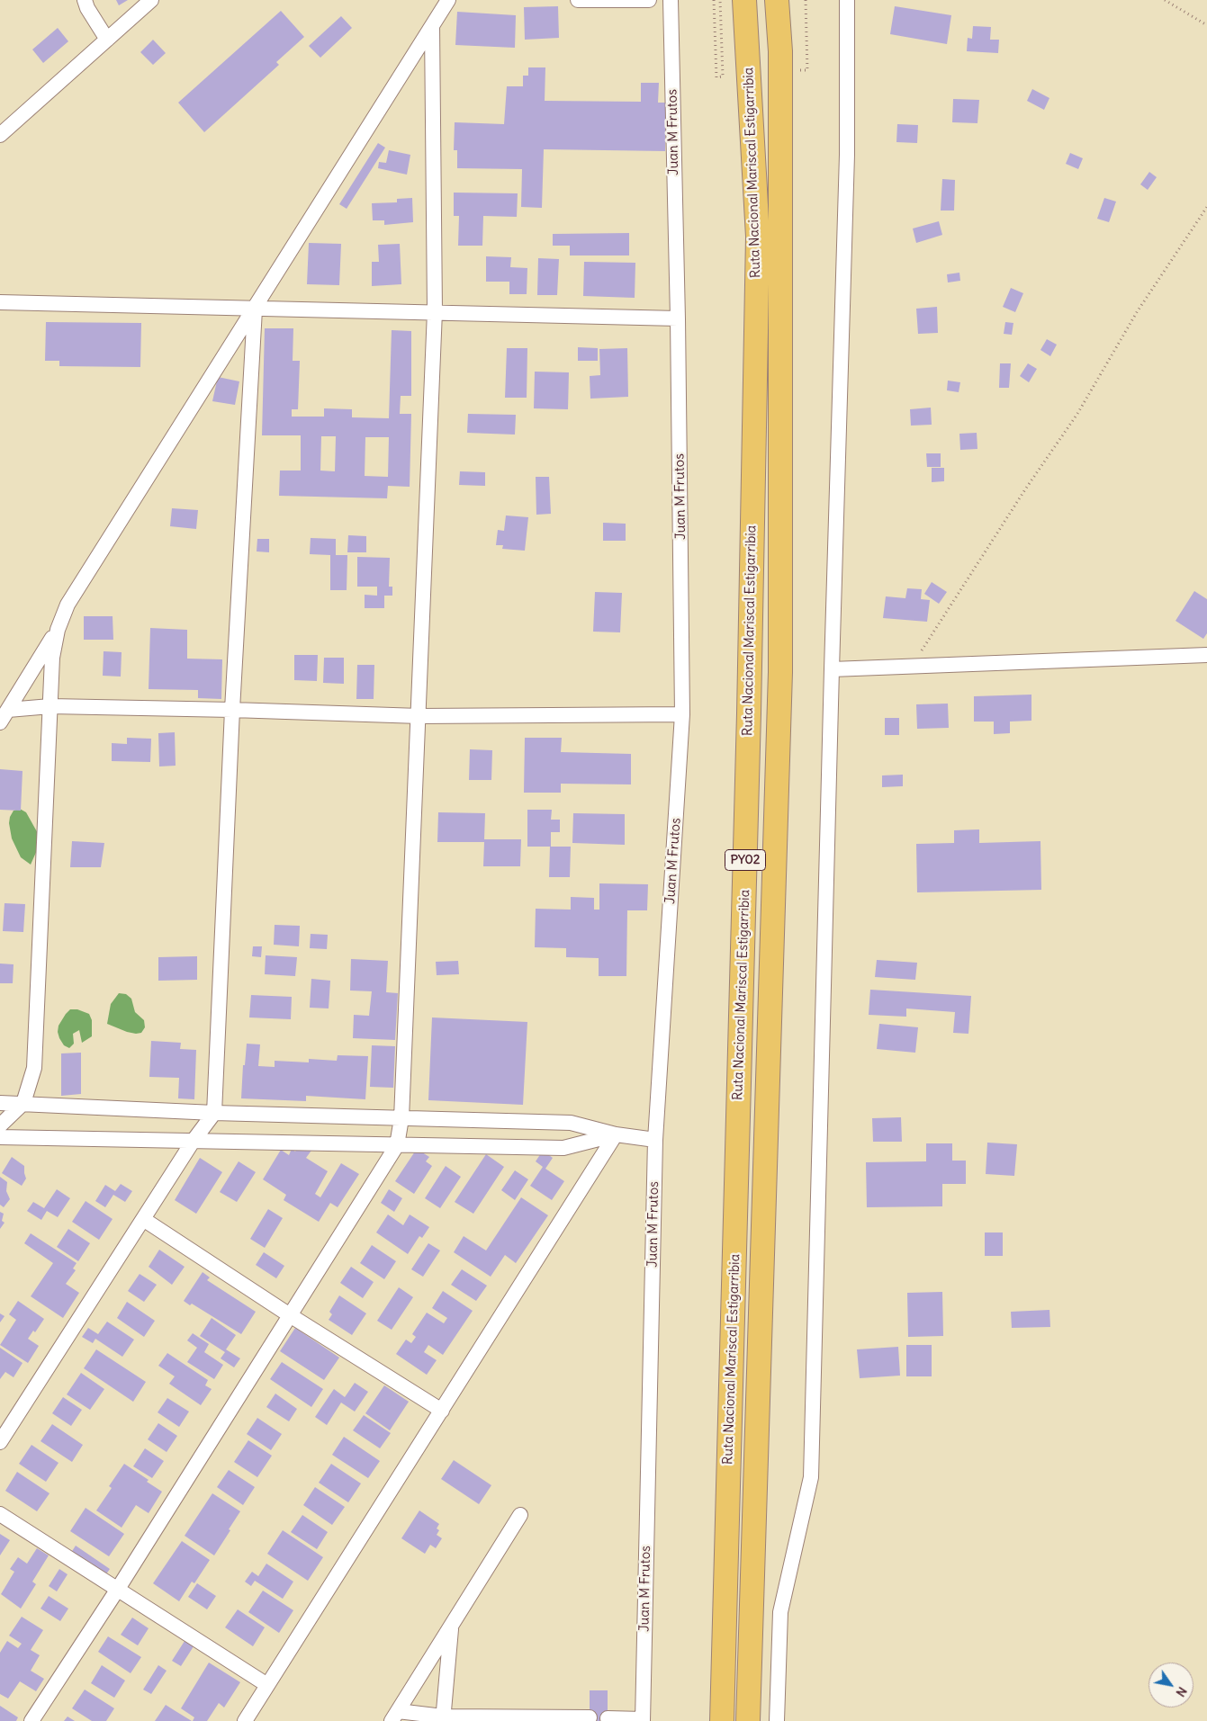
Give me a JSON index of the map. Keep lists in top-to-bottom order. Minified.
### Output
{"streets":{"highway":["Ruta Nacional Mariscal Estigarribia","PY02"],"street":["Juan M Frutos"]},"north":"bottom right"}
